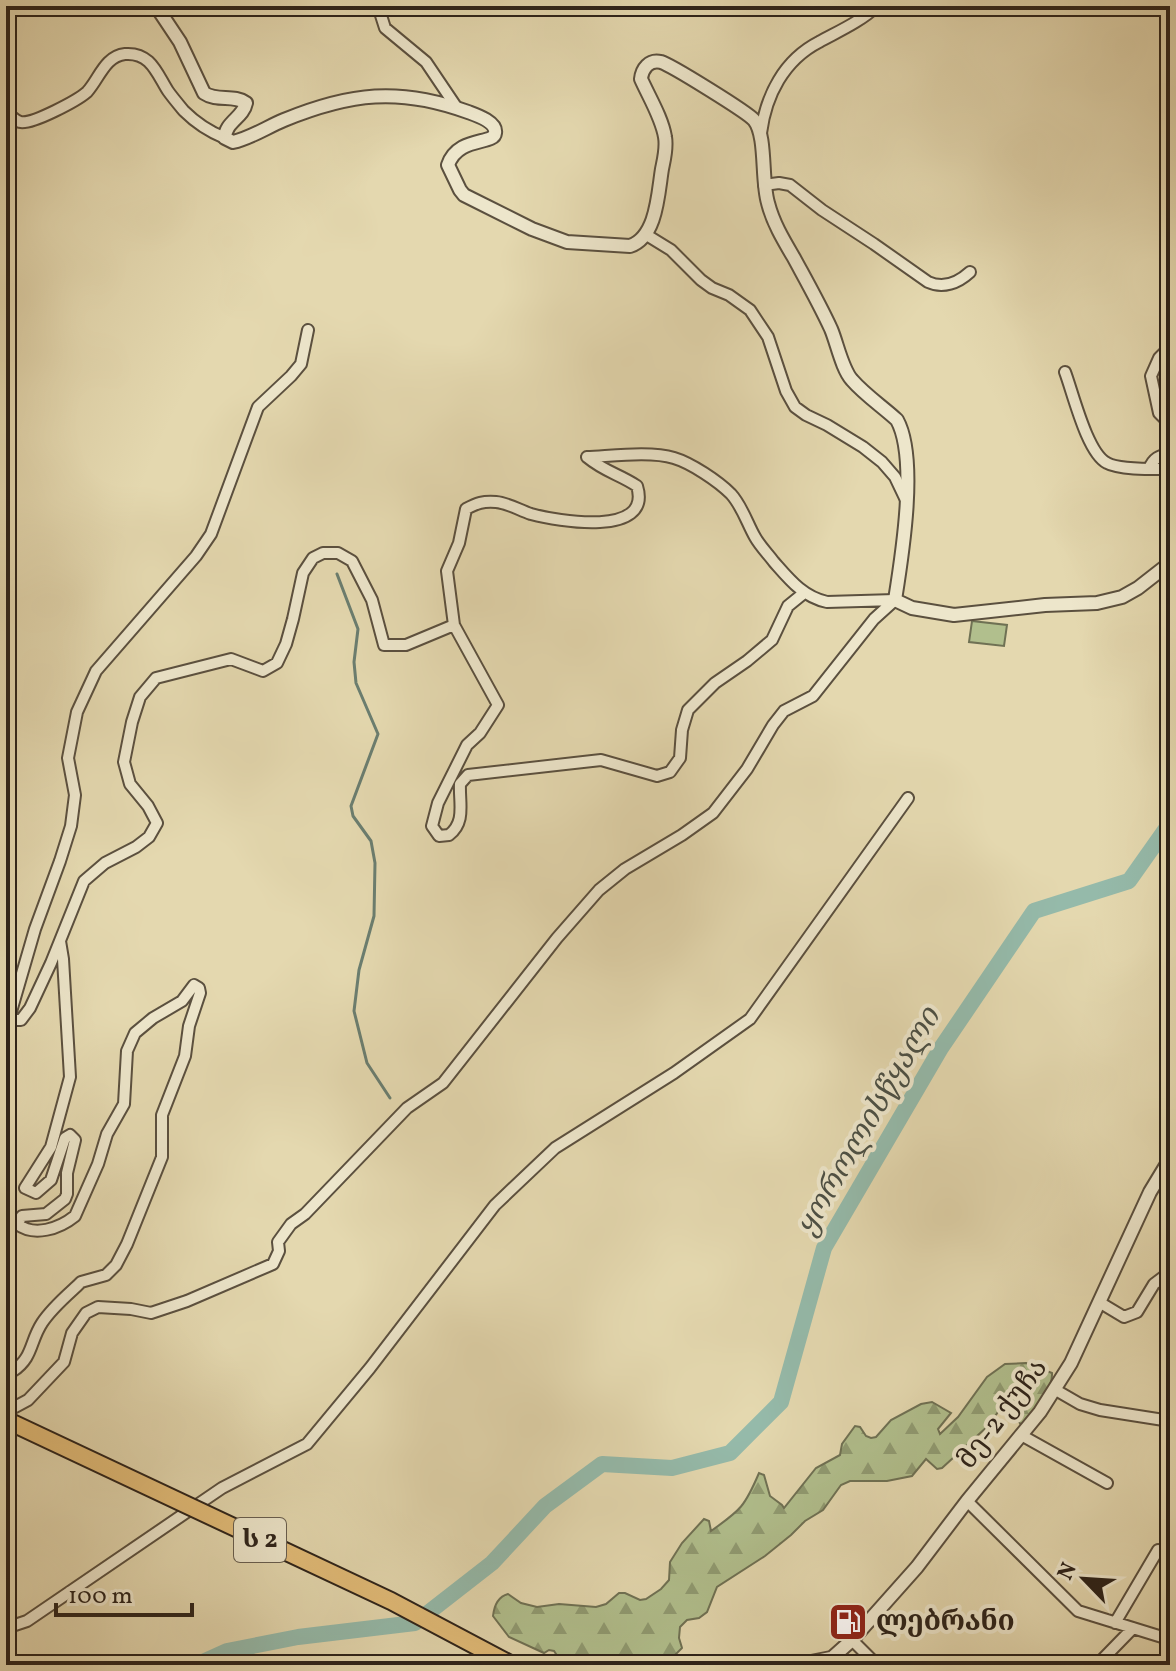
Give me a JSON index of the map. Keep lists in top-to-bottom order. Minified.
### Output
{"streets":{"highway":["ს 2"],"street":["მე-2 ქუჩა"]},"water":["ყოროლისწყალი"],"places":{"fuel station":["ლებრანი"]},"scale_bar":"100 m","north":"top left"}
